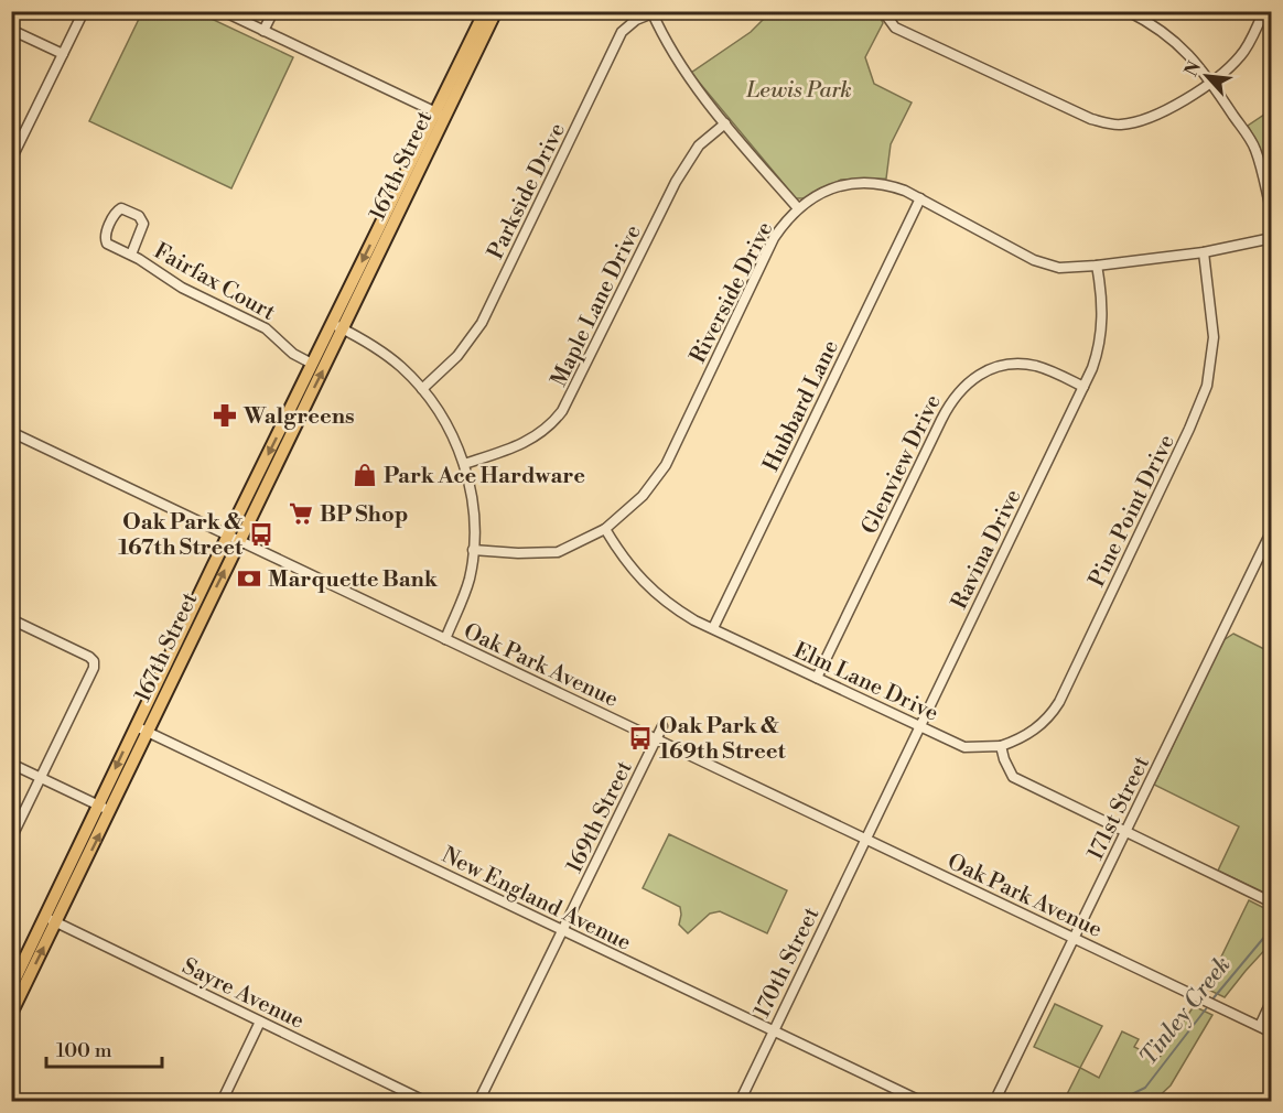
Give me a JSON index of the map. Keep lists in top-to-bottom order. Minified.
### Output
{"streets":{"main road":["167th Street"],"street":["Parkside Drive","Fairfax Court","Riverside Drive","Maple Lane Drive","Hubbard Lane","Glenview Drive","Pine Point Drive","Ravina Drive","Oak Park Avenue","Elm Lane Drive","171st Street","169th Street","New England Avenue","170th Street","Sayre Avenue"]},"crossings":[["167th Street","Fairfax Court"],["167th Street","Oak Park Avenue"],["167th Street","New England Avenue"],["167th Street","Sayre Avenue"],["Riverside Drive","Hubbard Lane"],["Riverside Drive","Pine Point Drive"],["Riverside Drive","Ravina Drive"],["Riverside Drive","Elm Lane Drive"],["Hubbard Lane","Elm Lane Drive"],["Glenview Drive","Ravina Drive"],["Glenview Drive","Elm Lane Drive"],["Pine Point Drive","Elm Lane Drive"],["Ravina Drive","Oak Park Avenue"],["Ravina Drive","Elm Lane Drive"],["Ravina Drive","170th Street"],["Oak Park Avenue","171st Street"],["Oak Park Avenue","169th Street"],["Oak Park Avenue","170th Street"],["169th Street","New England Avenue"],["New England Avenue","170th Street"]],"water":["Tinley Creek"],"parks":["Lewis Park"],"places":{"pharmacy":["Walgreens"],"shop":["Park Ace Hardware"],"supermarket":["BP Shop"],"bus stop":["Oak Park & 167th Street","Oak Park & 169th Street"],"bank":["Marquette Bank"]},"scale_bar":"100 m","north":"top left"}
